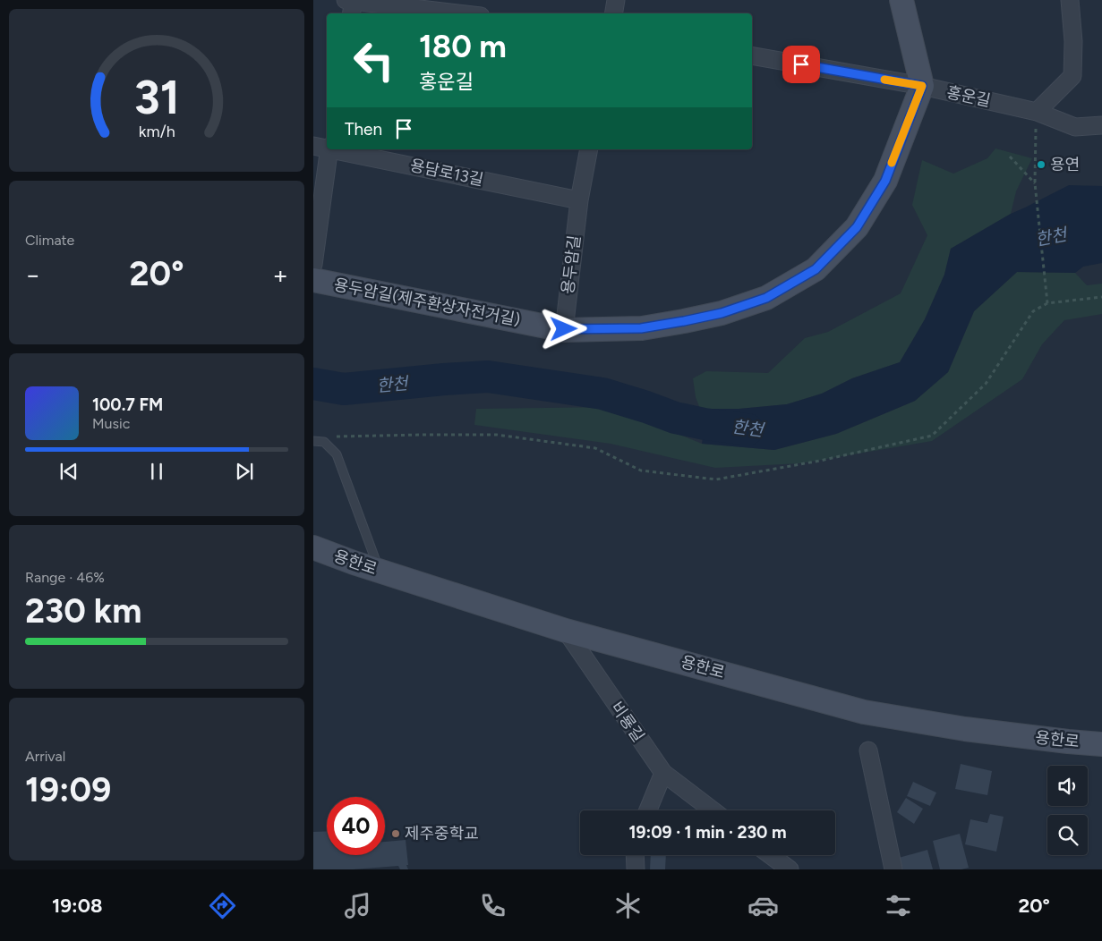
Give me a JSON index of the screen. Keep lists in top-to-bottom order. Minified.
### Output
{"streets":{"street":["홍운길","용담로13길","용두암길","용두암길(제주환상자전거길)","용한로","비룡길"]},"crossings":[["홍운길","용두암길(제주환상자전거길)"],["용담로13길","용두암길"],["용두암길","용두암길(제주환상자전거길)"],["용한로","비룡길"]],"water":["한천"],"places":["용연","제주중학교"],"page":{"turn":["180 m","홍운길"],"then":"Then","tile":["Climate",["Range · 46%","230 km"],["Arrival","19:09"]],"heat":["−","20°","+"],"song":["100.7 FM","Music"],"limit":"40","trip":"19:09 · 1 min · 230 m","tabs":["19:08","20°"],"gauge":["31","km/h"]}}
